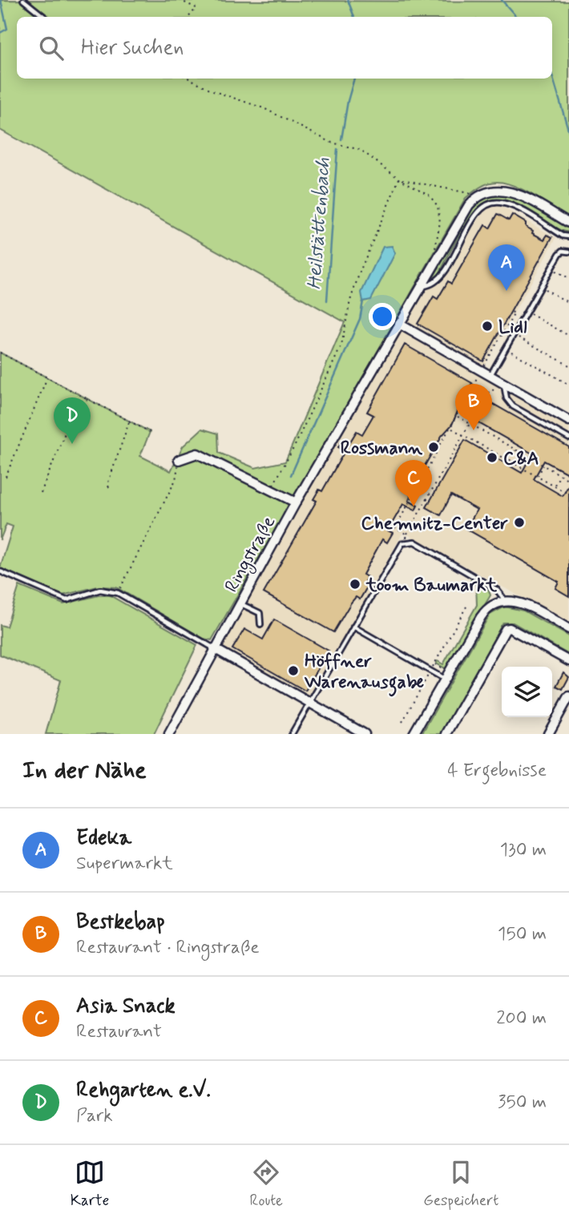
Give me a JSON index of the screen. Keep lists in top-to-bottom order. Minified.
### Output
{"streets":{"street":["Ringstraße"]},"water":["Heilstättenbach"],"places":["Lidl","Rossmann","C&A","Chemnitz-Center","toom Baumarkt","Höffner Warenausgabe"],"page":{"search":"Hier suchen","pins":["A","B","D","C"],"heading":["In der Nähe","4 Ergebnisse"],"list":[{"mark":"A","name":"Edeka","note":"Supermarkt","value":"130 m"},{"mark":"B","name":"Bestkebap","note":"Restaurant · Ringstraße","value":"150 m"},{"mark":"C","name":"Asia Snack","note":"Restaurant","value":"200 m"},{"mark":"D","name":"Rehgarten e.V.","note":"Park","value":"350 m"}],"nav":["Karte","Route","Gespeichert"]}}
